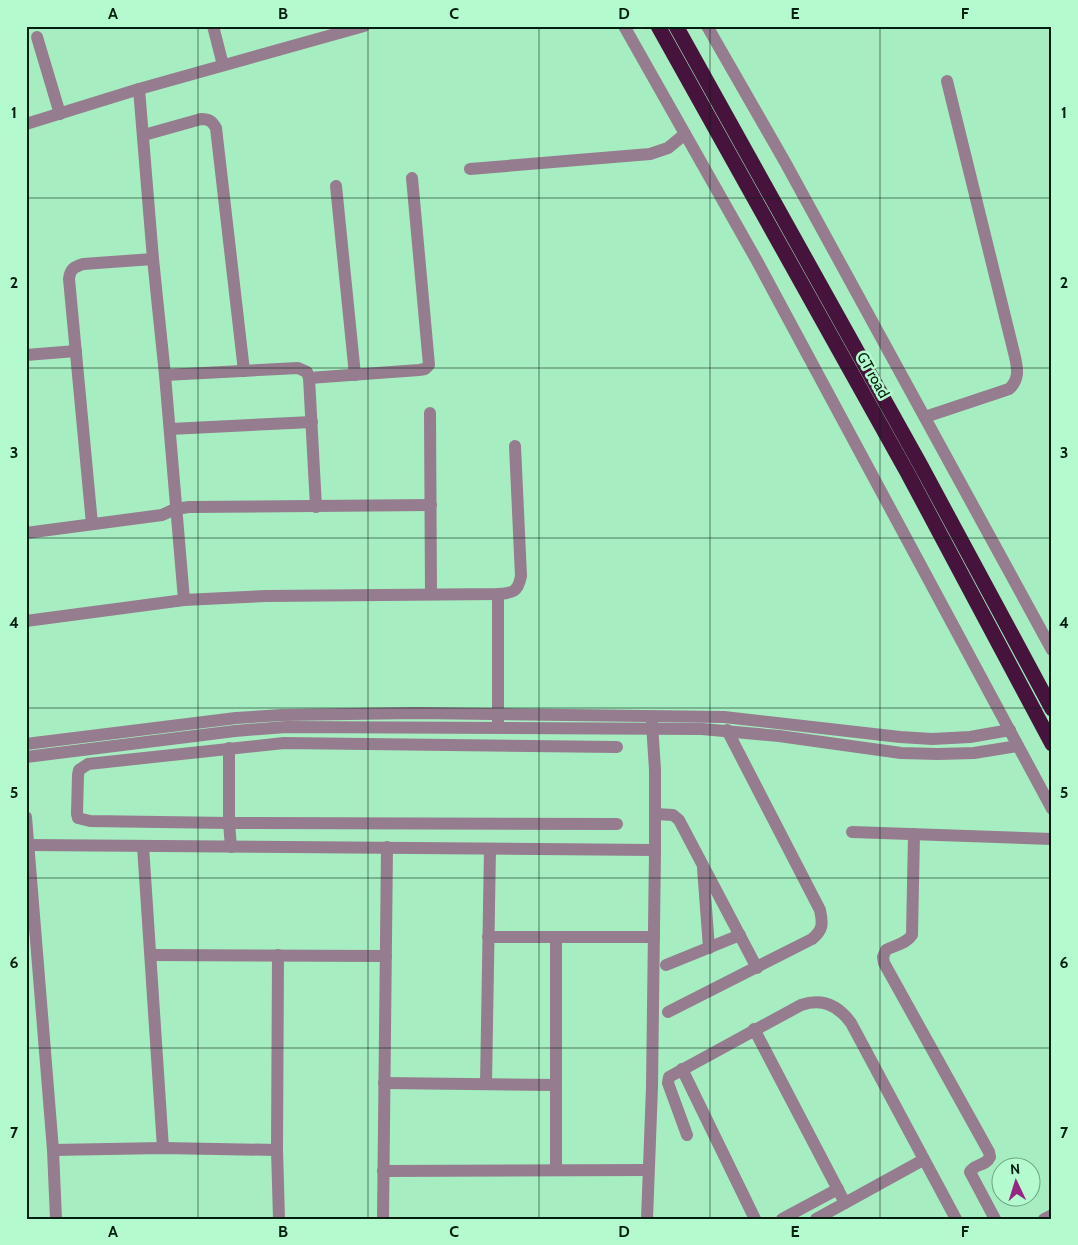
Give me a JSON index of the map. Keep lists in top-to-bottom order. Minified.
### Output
{"streets":{"highway":["GT road"]},"north":"top","grid":{"columns":["A","B","C","D","E","F"],"rows":["1","2","3","4","5","6","7"]}}
